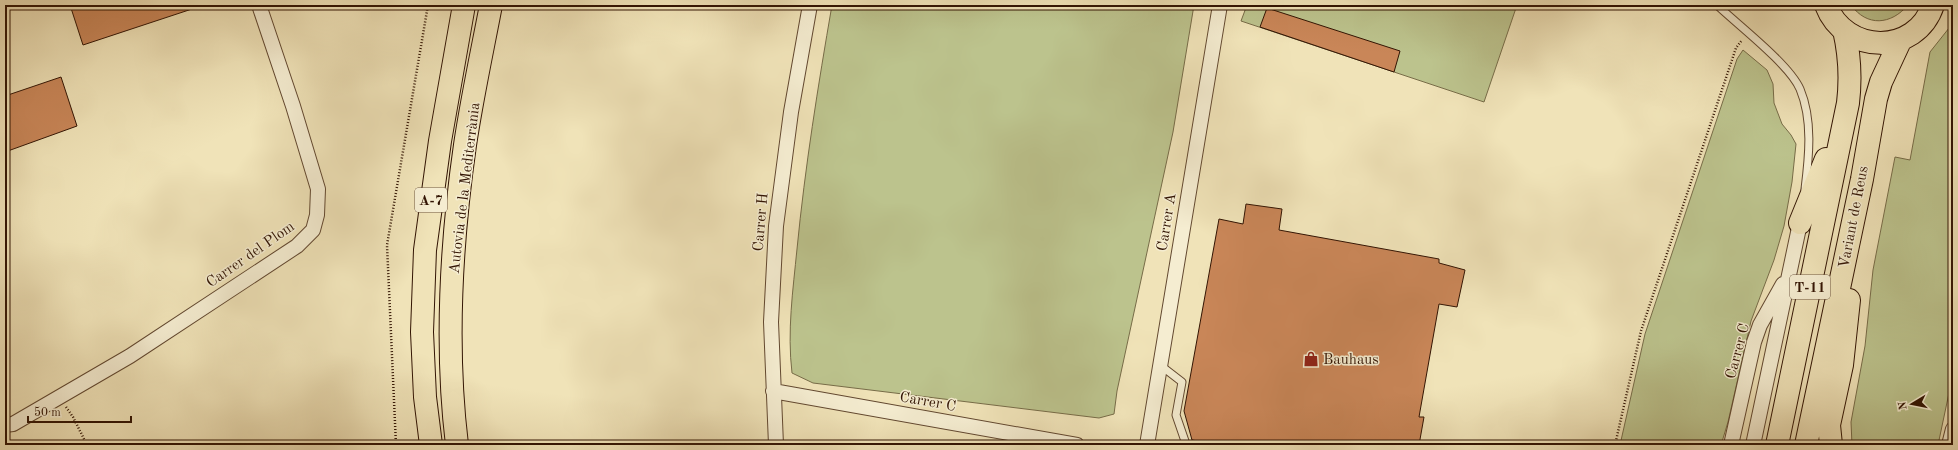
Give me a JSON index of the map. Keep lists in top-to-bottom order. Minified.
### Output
{"streets":{"highway":["Autovia de la Mediterrània","A-7","Variant de Reus","T-11"],"street":["Carrer H","Carrer A","Carrer del Plom","Carrer C"]},"crossings":[["Variant de Reus","T-11"],["Carrer H","Carrer C"]],"places":{"shop":["Bauhaus"]},"scale_bar":"50 m","north":"left"}
